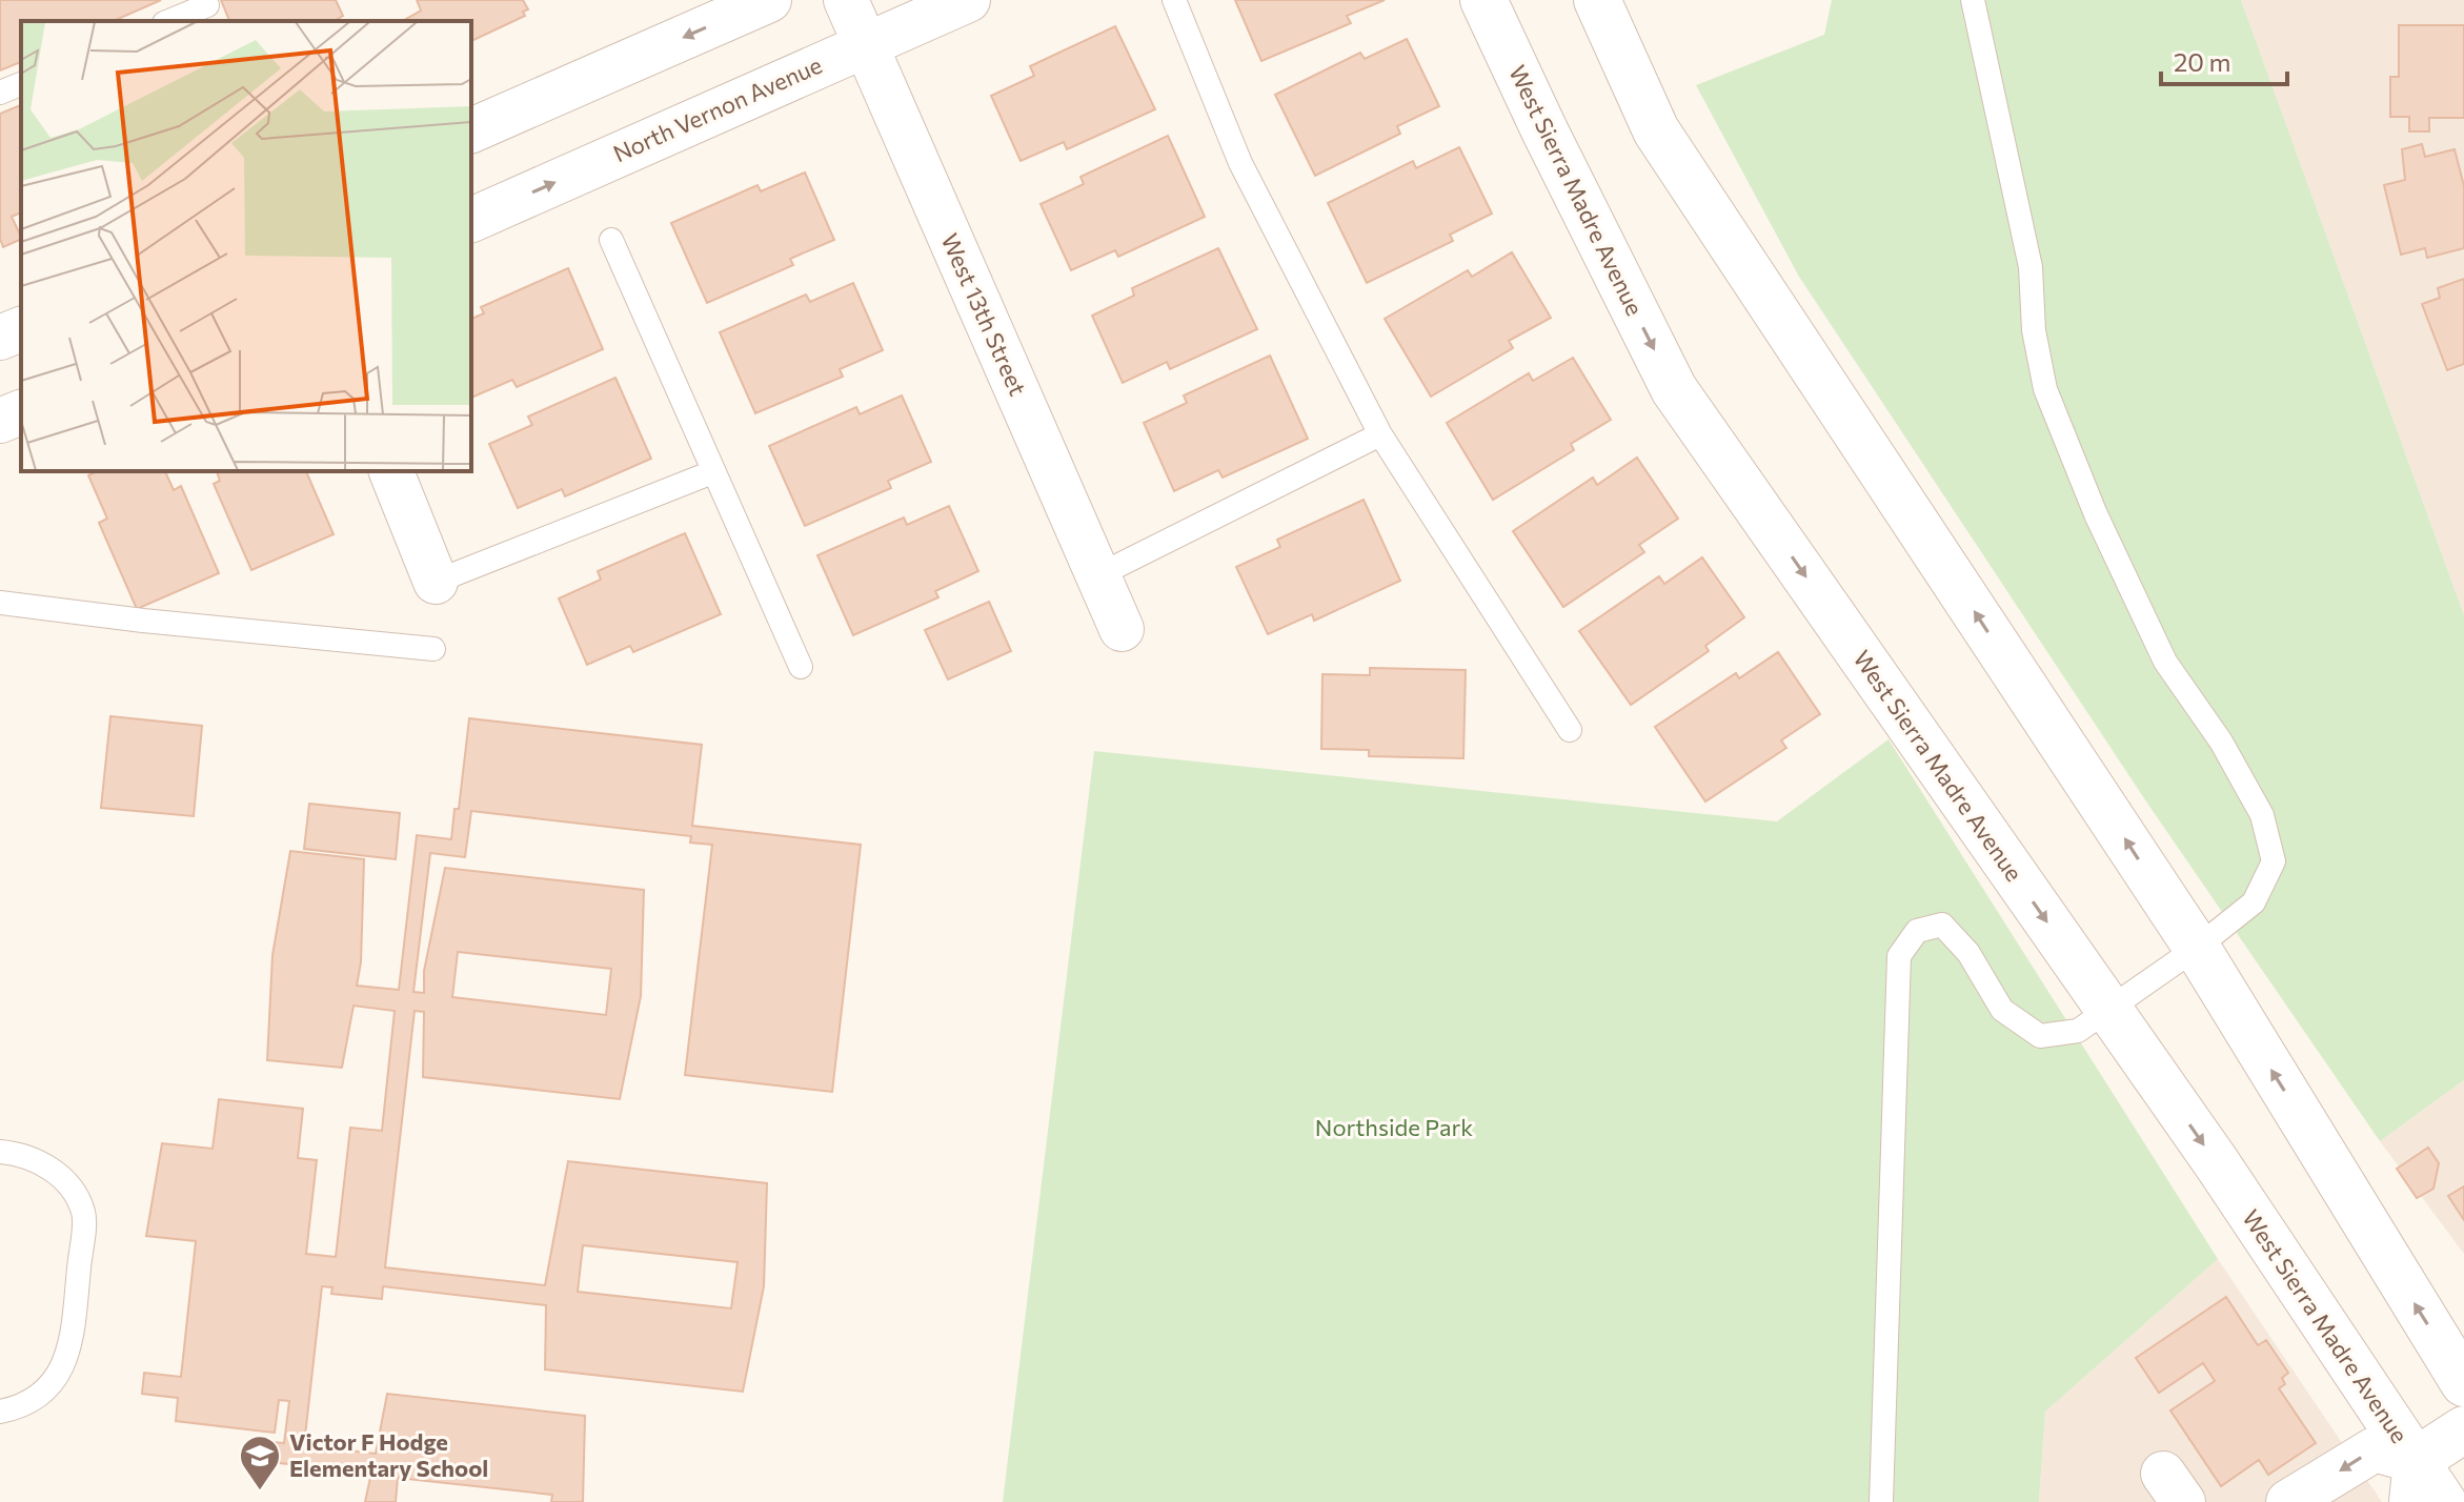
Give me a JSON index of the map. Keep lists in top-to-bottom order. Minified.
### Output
{"streets":{"street":["North Vernon Avenue","West Sierra Madre Avenue","West 13th Street"]},"crossings":[["North Vernon Avenue","West 13th Street"]],"parks":["Northside Park"],"places":{"school or university":["Victor F Hodge Elementary School"]},"scale_bar":"20 m"}
